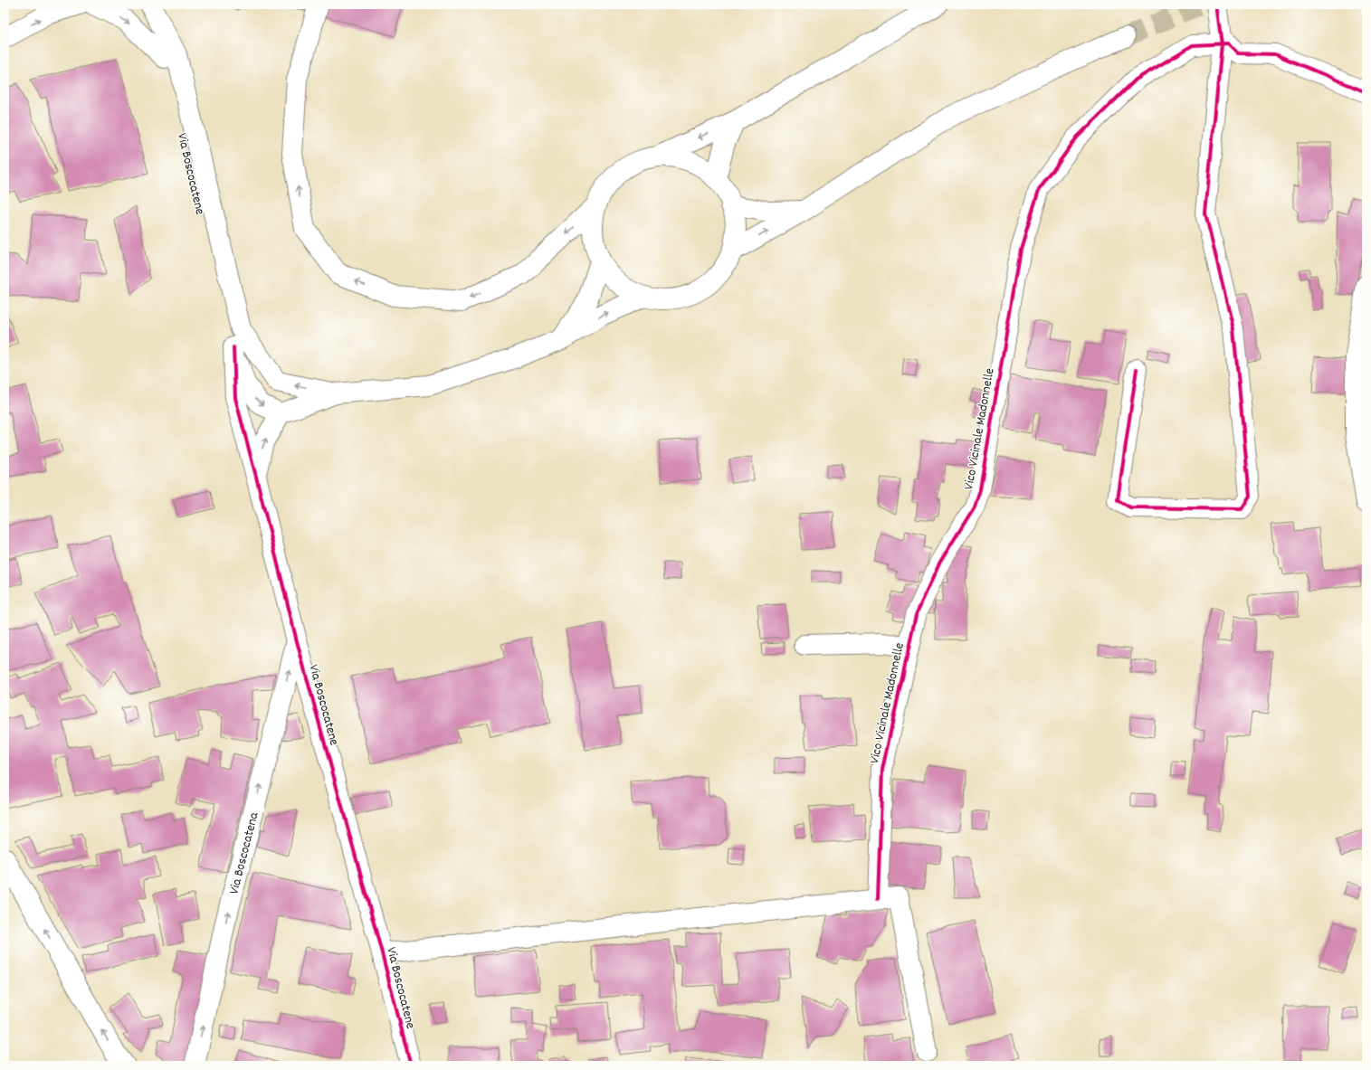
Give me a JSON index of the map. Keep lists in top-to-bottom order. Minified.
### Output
{"streets":{"main road":["Via Boscocatene","Vico Vicinale Madonnelle","Via Boscocatena"]},"crossings":[["Via Boscocatene","Via Boscocatena"]],"one_way":["Via Boscocatena"]}
